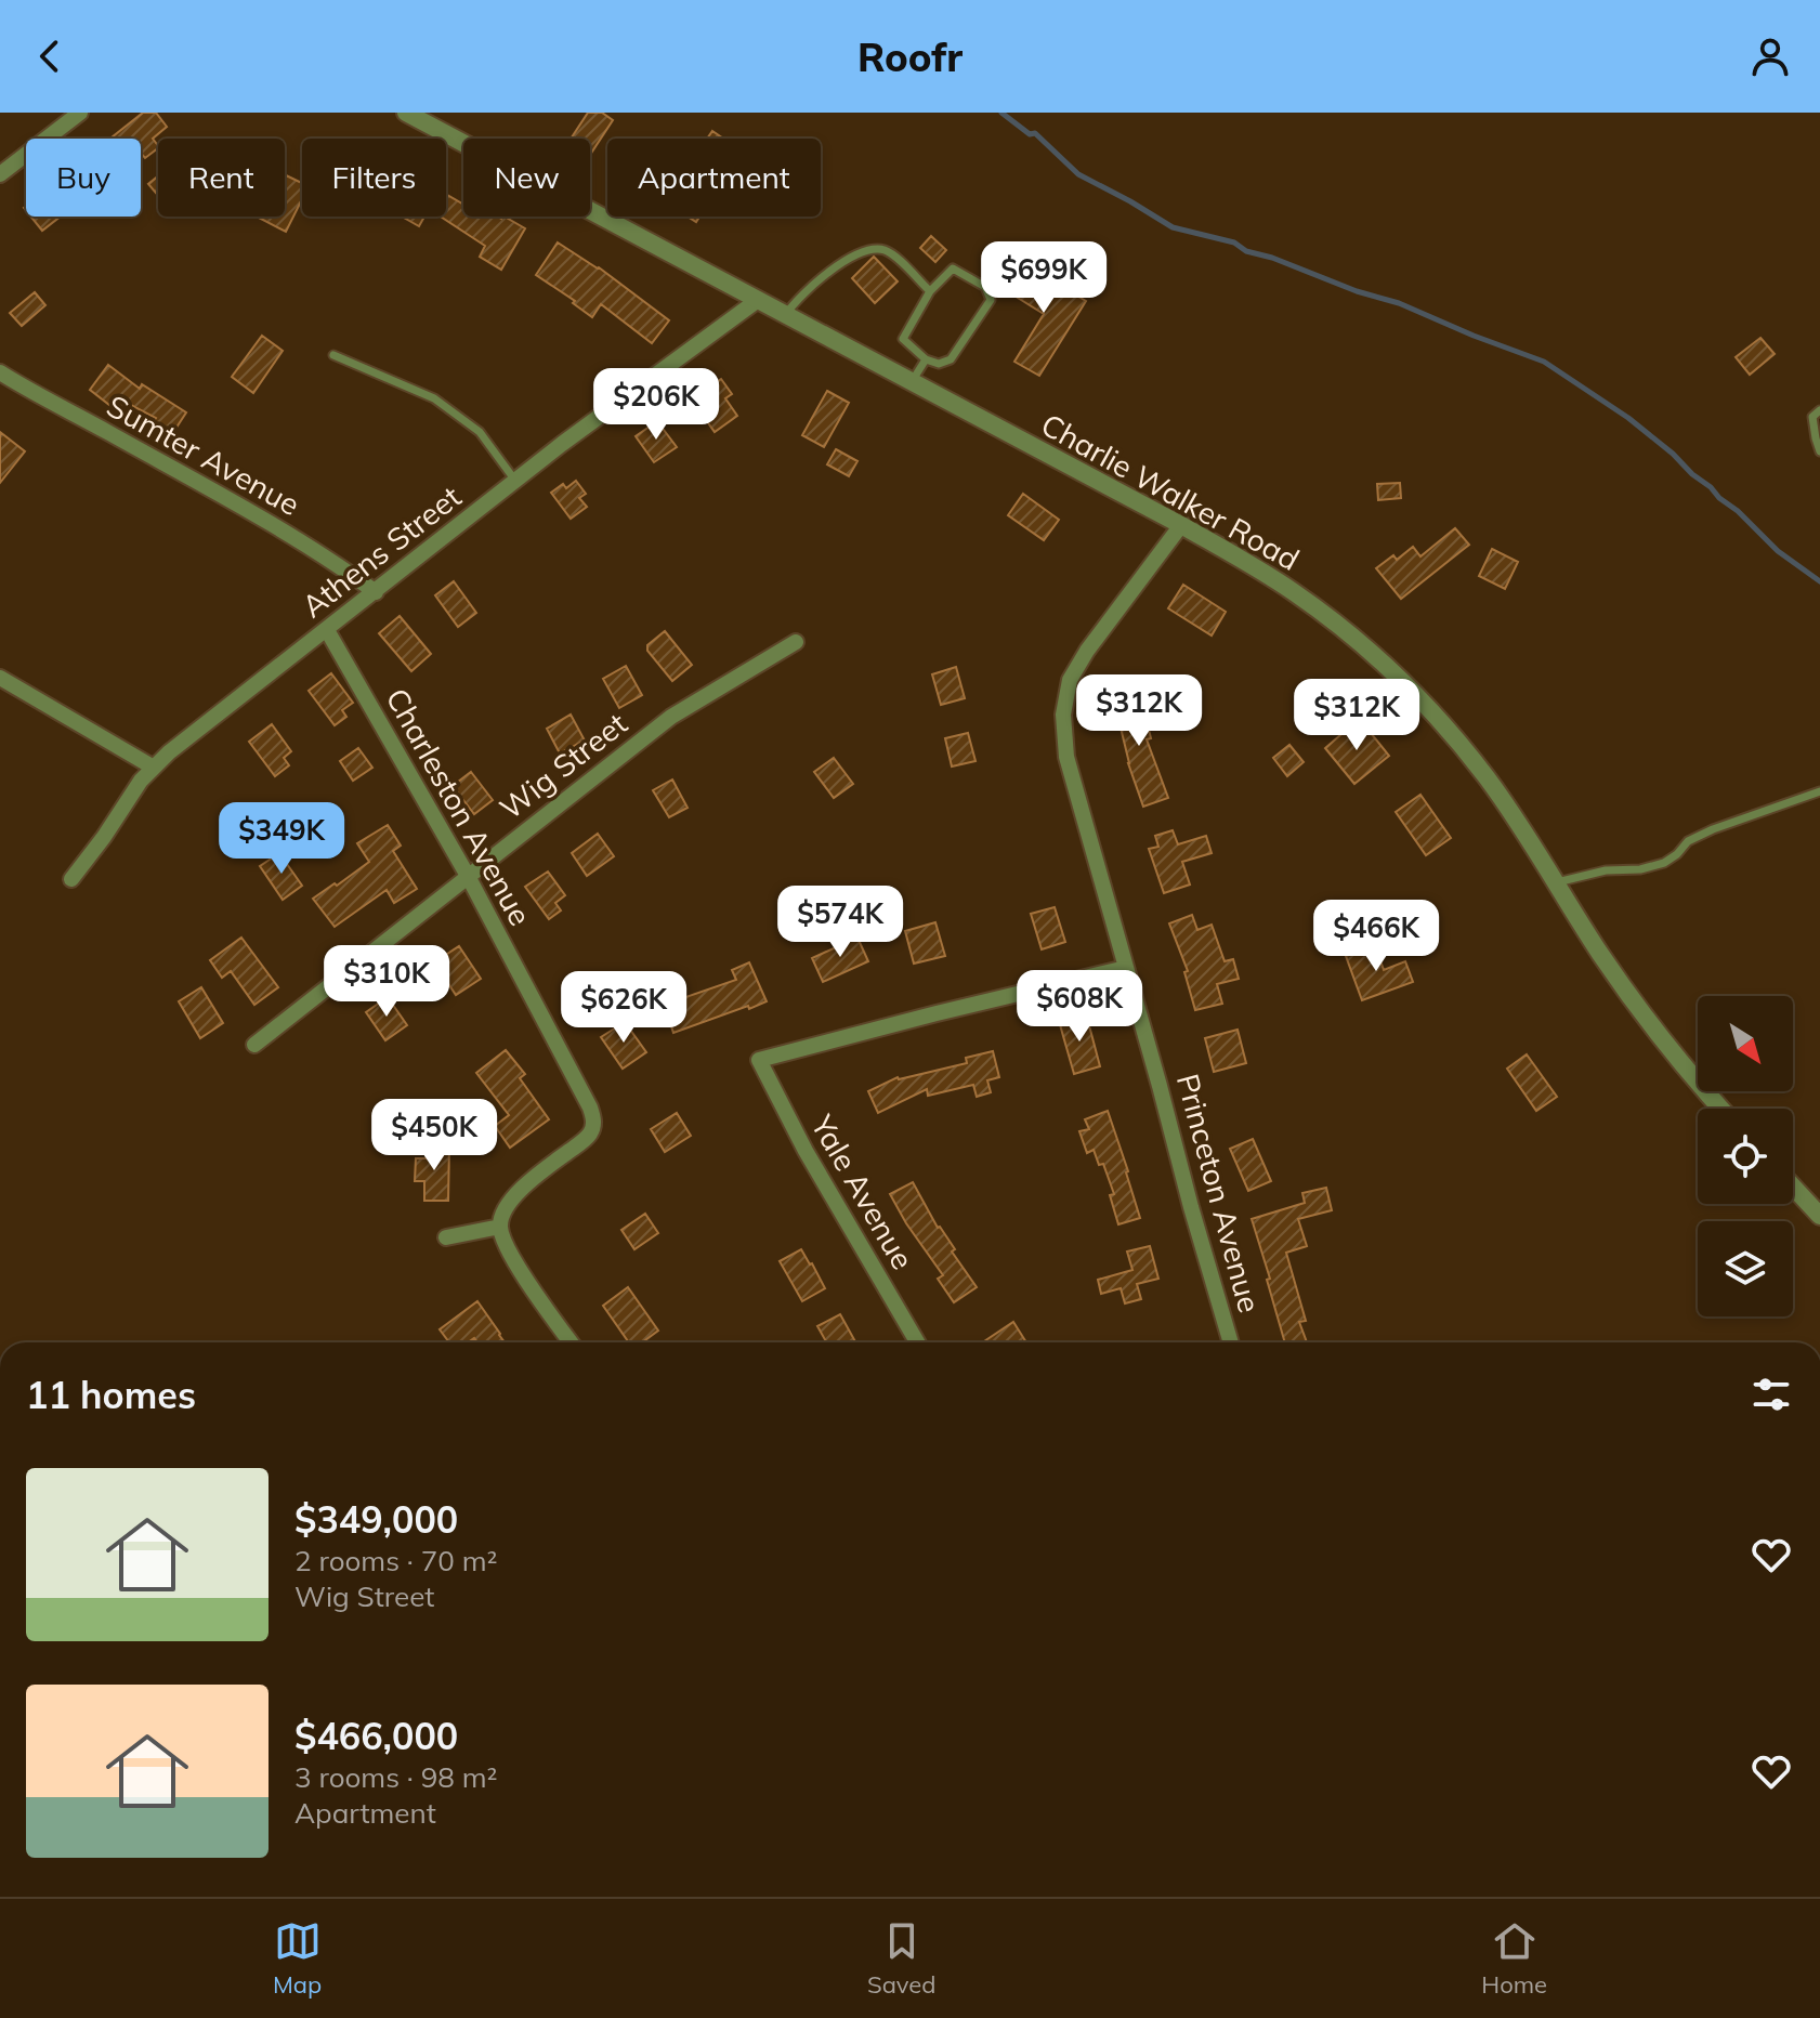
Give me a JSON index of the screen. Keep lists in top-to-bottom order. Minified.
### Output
{"streets":{"street":["Sumter Avenue","Charlie Walker Road","Athens Street","Wig Street","Charleston Avenue","Yale Avenue","Princeton Avenue"]},"crossings":[["Sumter Avenue","Athens Street"],["Charlie Walker Road","Athens Street"],["Charlie Walker Road","Princeton Avenue"],["Athens Street","Charleston Avenue"],["Wig Street","Charleston Avenue"],["Yale Avenue","Princeton Avenue"]],"north":"bottom right","page":{"header":"Roofr","chip":["Buy","Rent","Filters","New","Apartment"],"price":["$699K","$206K","$312K","$312K","$349K","$574K","$466K","$310K","$608K","$626K","$450K"],"heading":"11 homes","list":[{"name":"$349,000","note":"2 rooms · 70 m² · Wig Street"},{"name":"$466,000","note":"3 rooms · 98 m² · Apartment"}],"tabs":["Map","Saved","Home"]}}
